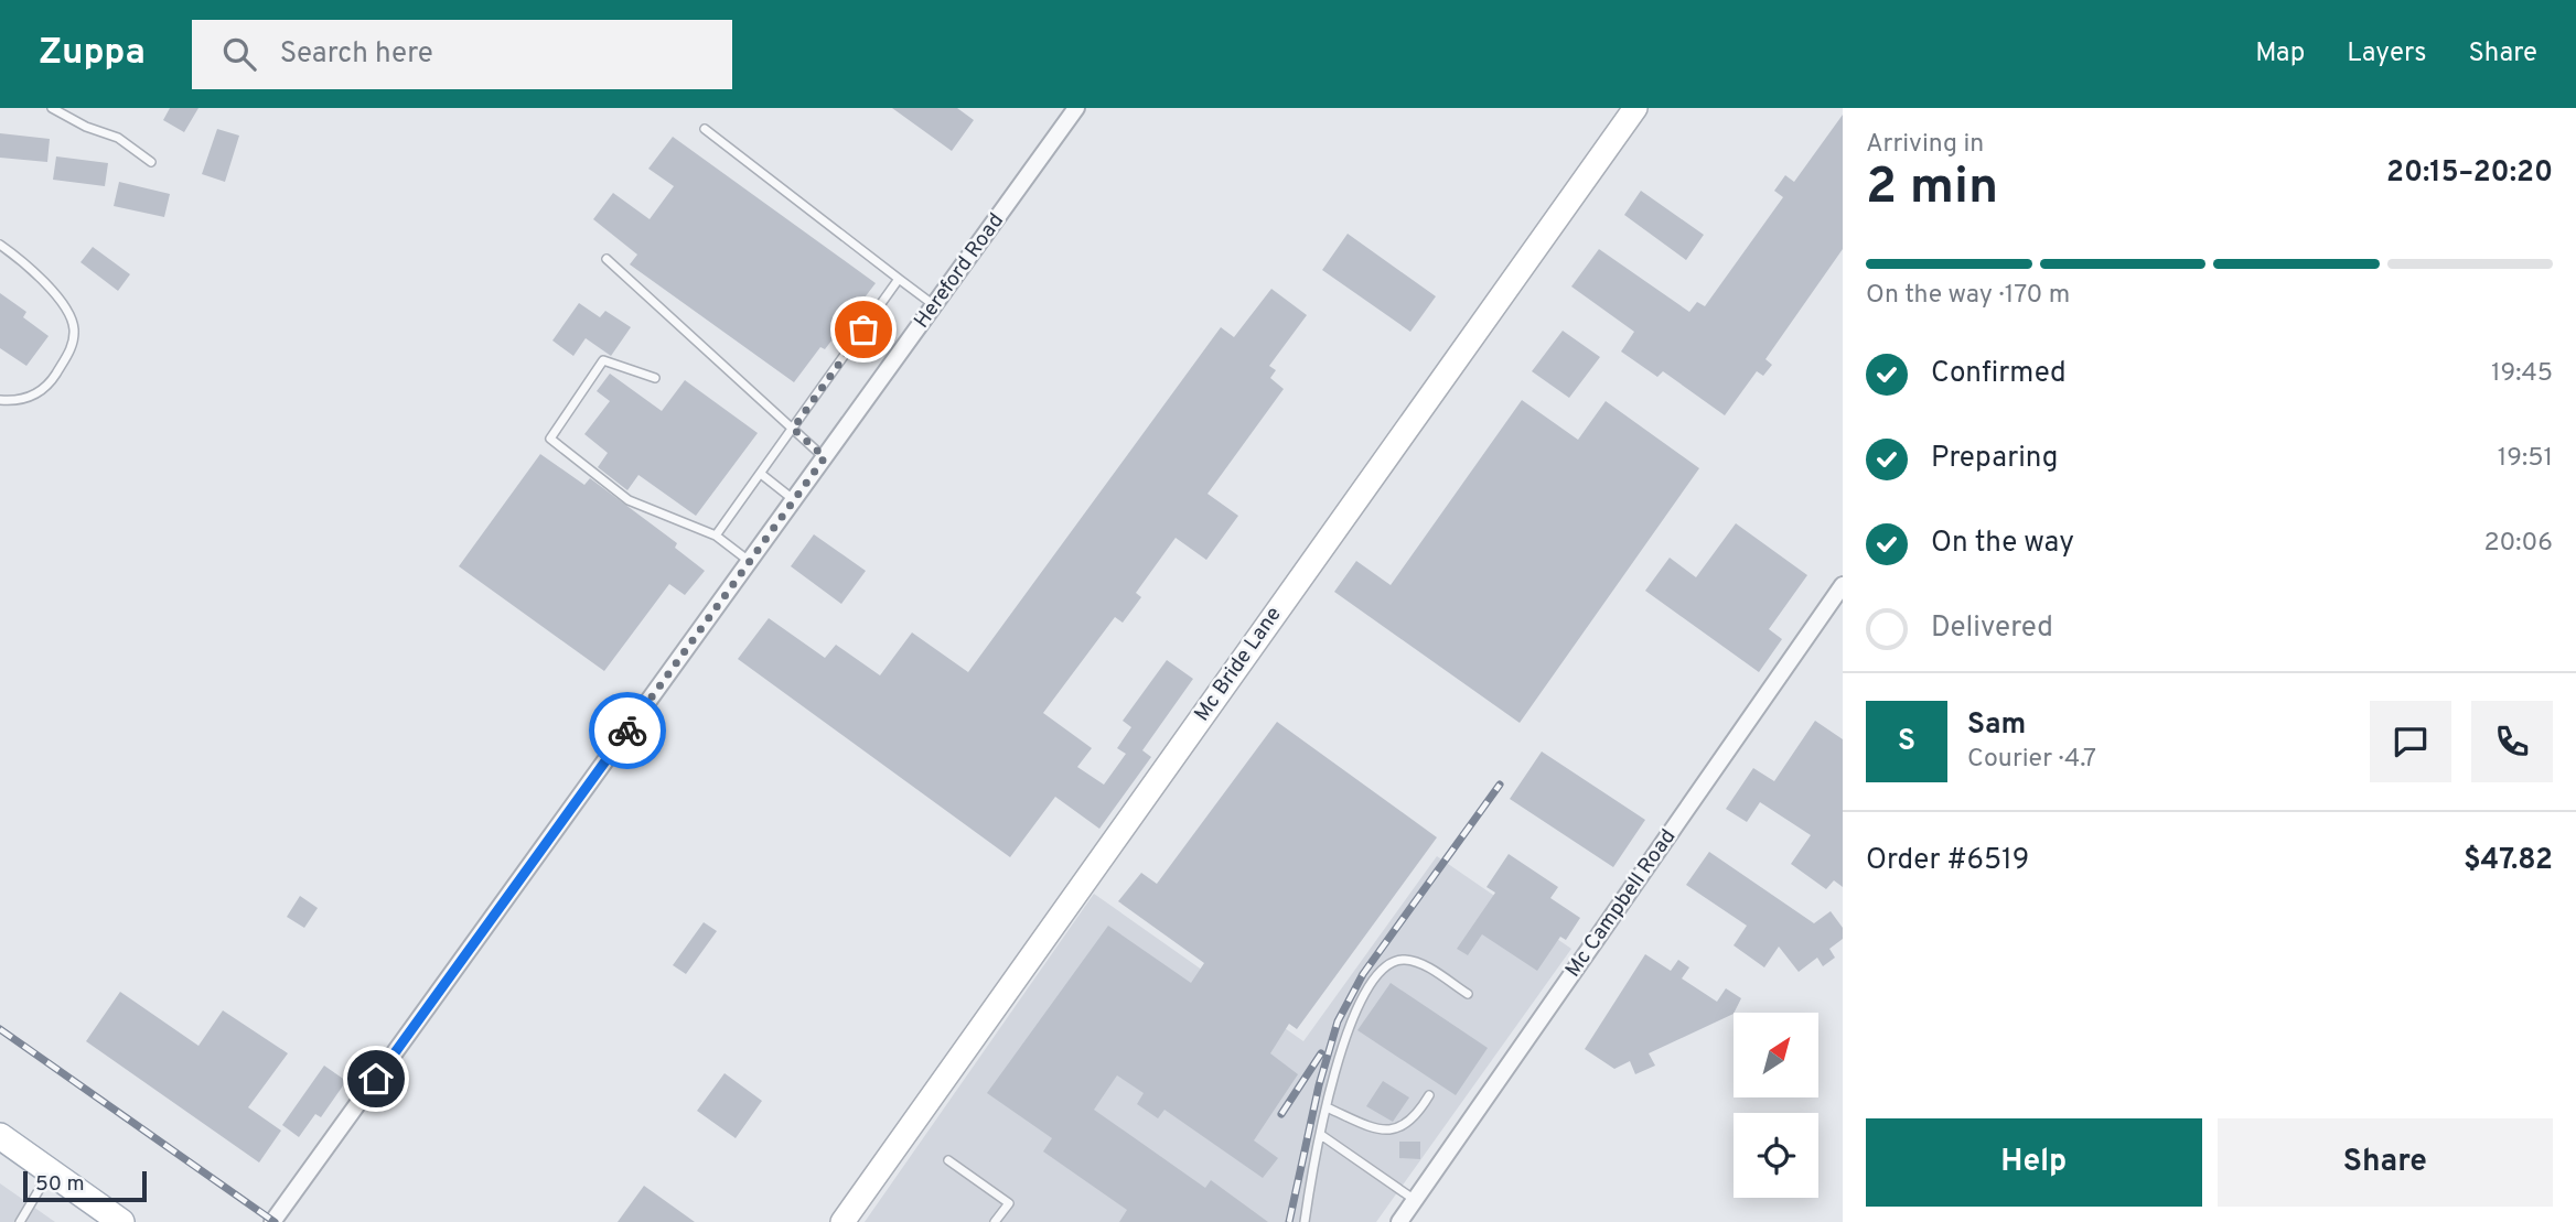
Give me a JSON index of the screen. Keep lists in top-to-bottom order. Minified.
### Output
{"streets":{"street":["Hereford Road","Mc Bride Lane","Mc Campbell Road"]},"scale_bar":"50 m","north":"top right","page":{"header":"Zuppa","search":"Search here","nav":["Map","Layers","Share"],"heading":["2 min","Arriving in","20:15–20:20"],"panel":["Sam","Courier · 4.7","Order #6519","$47.82"],"bar":"On the way · 170 m","list":[["Confirmed","19:45"],["Preparing","19:51"],["On the way","20:06"],"Delivered"],"round":"S","buttons":["Help","Share"],"scale":"50 m"}}
